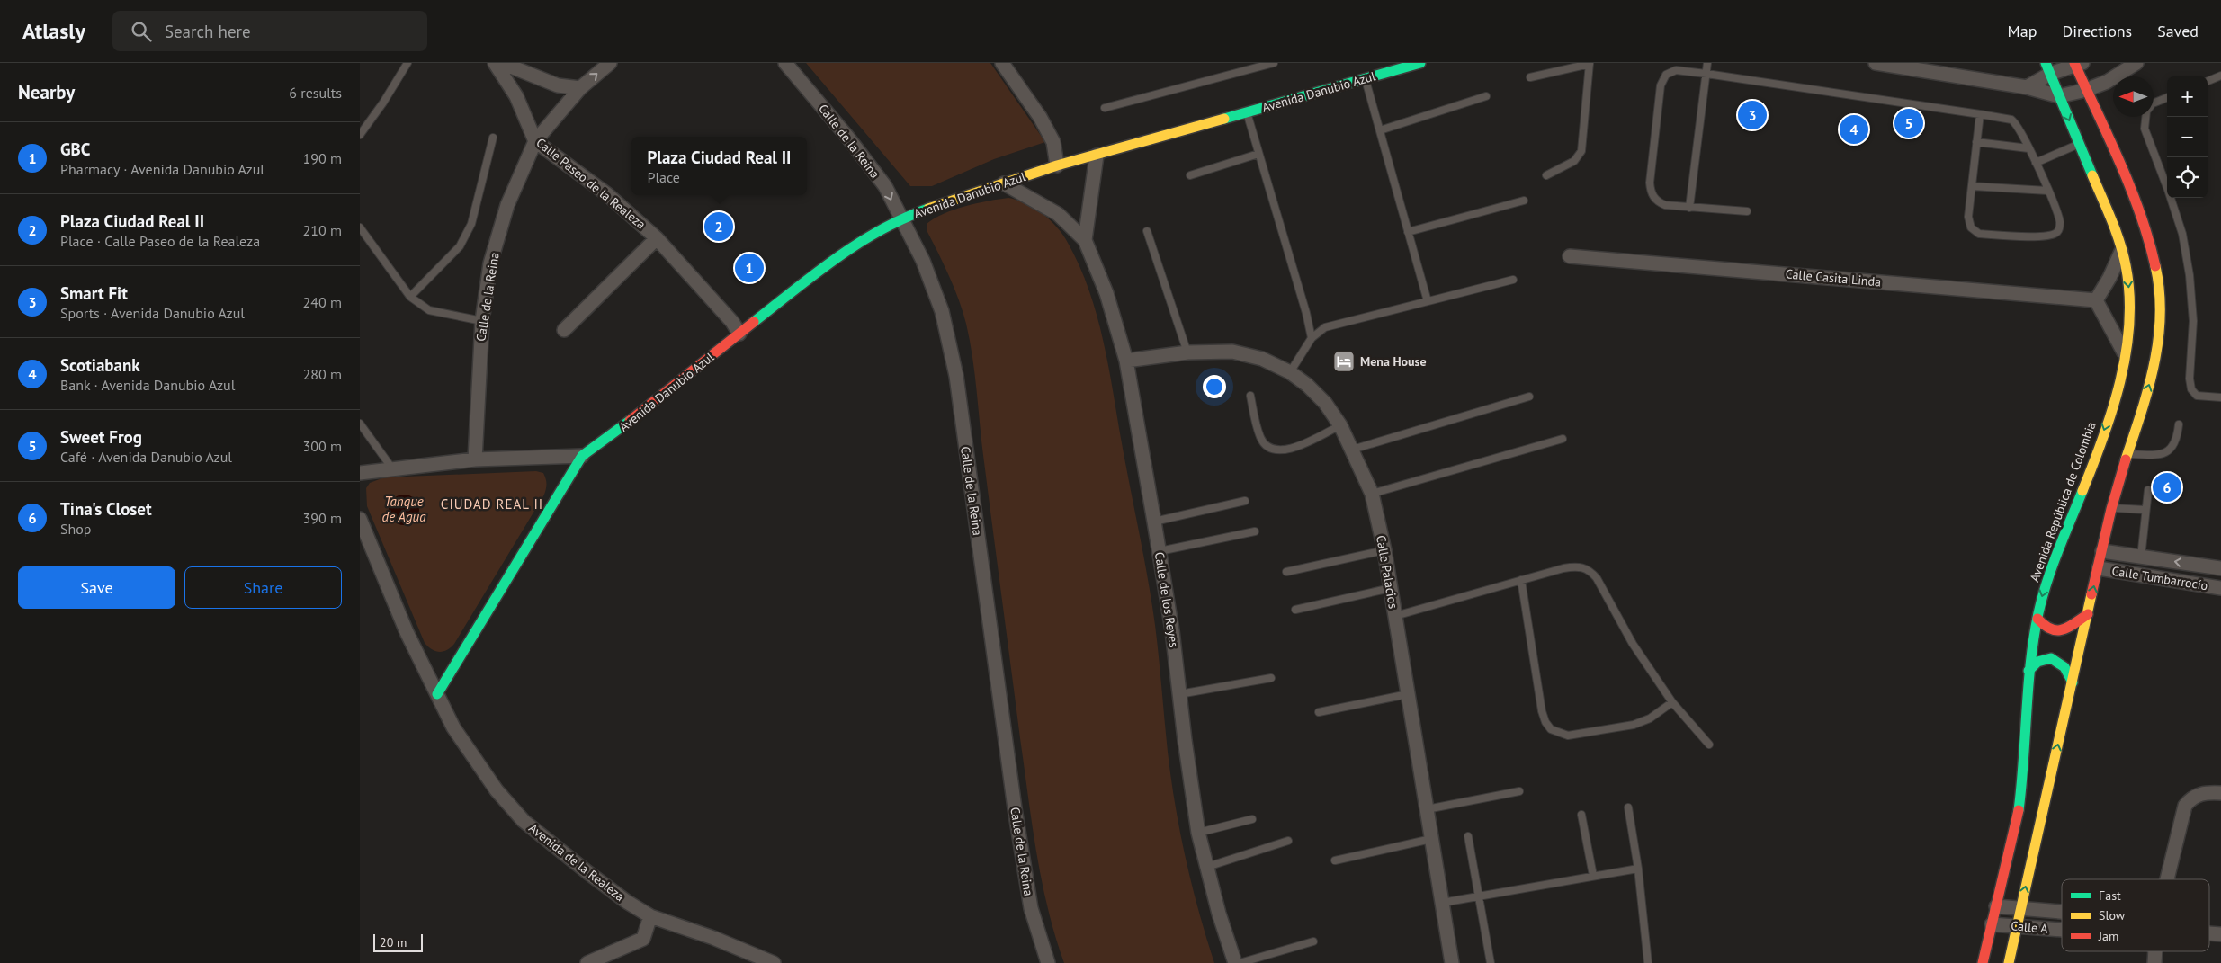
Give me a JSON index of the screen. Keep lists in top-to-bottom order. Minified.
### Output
{"streets":{"main road":["Avenida Danubio Azul","Avenida República de Colombia"],"street":["Calle de la Reina","Calle Paseo de la Realeza","Calle Casita Linda","Calle Palacios","Calle Tumbarrocío","Calle de los Reyes","Avenida de la Realeza","Calle A"]},"crossings":[["Avenida Danubio Azul","Calle de la Reina"],["Avenida Danubio Azul","Calle Paseo de la Realeza"],["Avenida Danubio Azul","Calle de los Reyes"],["Avenida Danubio Azul","Avenida de la Realeza"],["Calle de la Reina","Calle Paseo de la Realeza"],["Avenida República de Colombia","Calle A"],["Calle Palacios","Calle de los Reyes"]],"districts":["CIUDAD REAL II"],"water":["Tanque de Agua"],"places":{"hotel":["Mena House"]},"legend":["Fast","Slow","Jam"],"scale_bar":"20 m","north":"left","page":{"header":"Atlasly","search":"Search here","nav":["Map","Directions","Saved"],"heading":["Nearby","6 results"],"map_buttons":["+","−"],"pins":["3","5","4","2","1","6"],"list":[{"mark":"1","name":"GBC","note":"Pharmacy · Avenida Danubio Azul","value":"190 m"},{"mark":"2","name":"Plaza Ciudad Real II","note":"Place · Calle Paseo de la Realeza","value":"210 m"},{"mark":"3","name":"Smart Fit","note":"Sports · Avenida Danubio Azul","value":"240 m"},{"mark":"4","name":"Scotiabank","note":"Bank · Avenida Danubio Azul","value":"280 m"},{"mark":"5","name":"Sweet Frog","note":"Café · Avenida Danubio Azul","value":"300 m"},{"mark":"6","name":"Tina's Closet","note":"Shop","value":"390 m"}],"popup":["Plaza Ciudad Real II","Place"],"buttons":["Save","Share"],"scale":"20 m"}}
